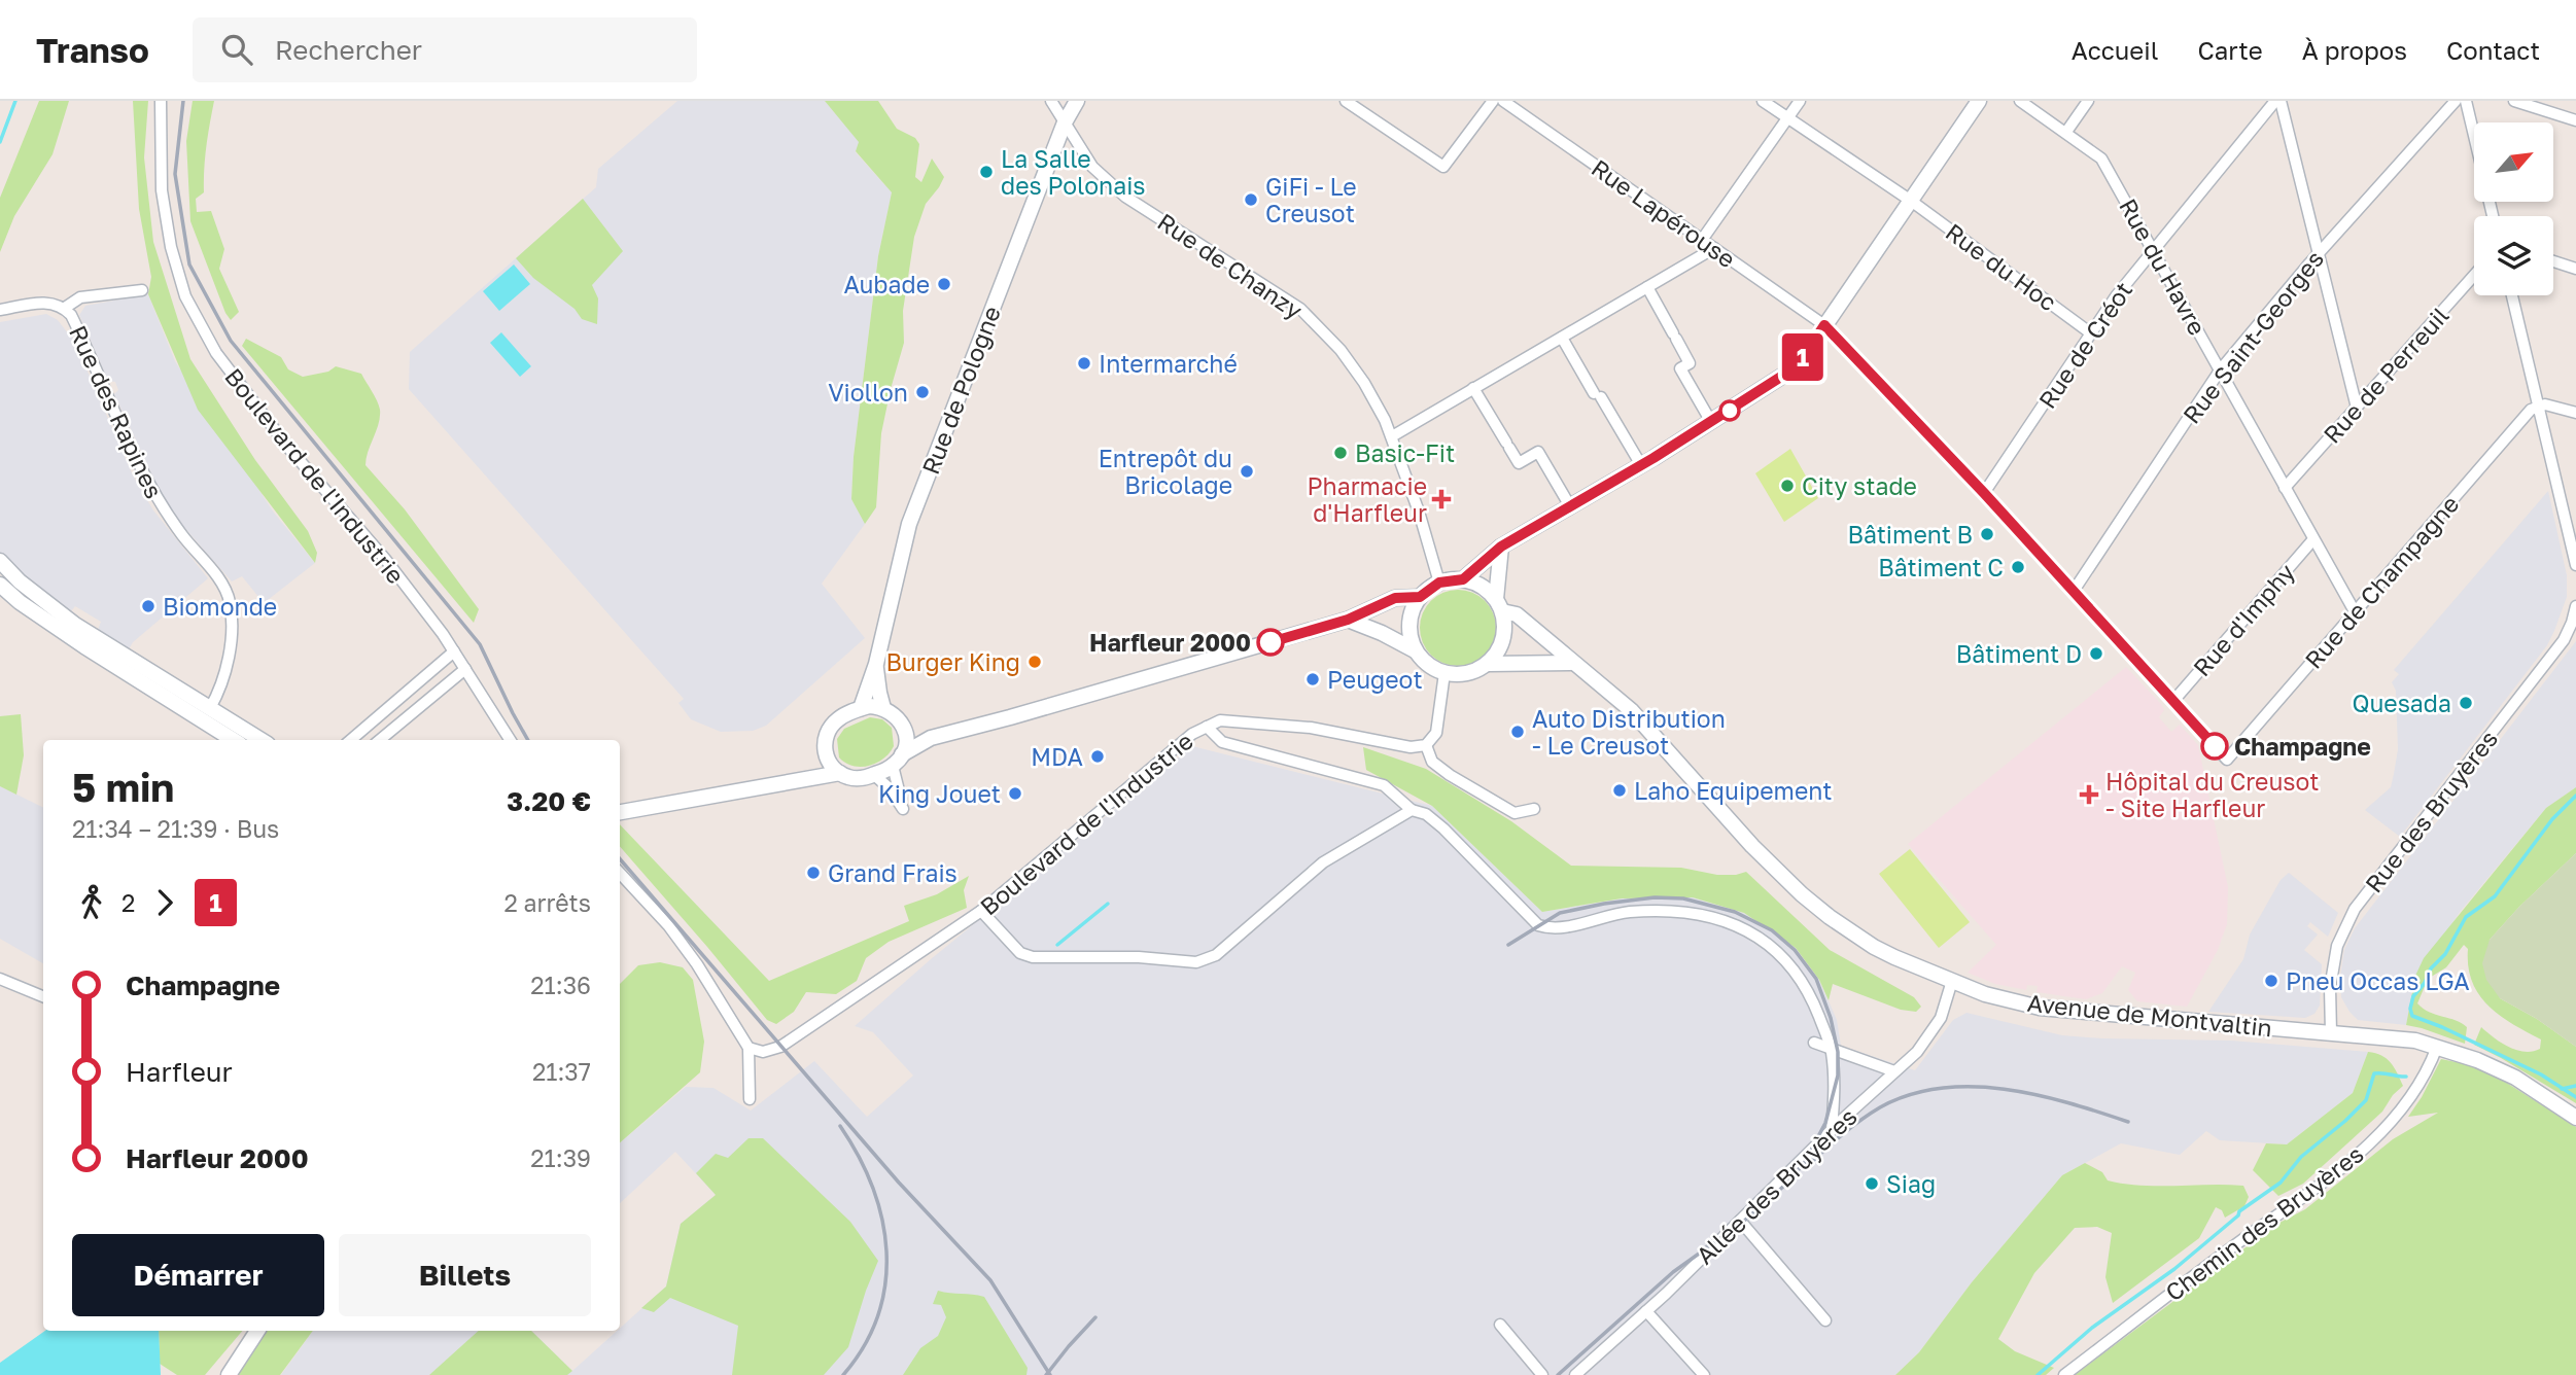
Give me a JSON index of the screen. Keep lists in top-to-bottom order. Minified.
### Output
{"streets":{"street":["Rue Lapérouse","Rue de Chanzy","Rue du Hoc","Rue du Havre","Rue Saint-Georges","Rue de Créot","Rue de Perreuil","Rue de Pologne","Rue des Rapines","Boulevard de l'Industrie","Rue de Champagne","Rue d'Imphy","Rue des Bruyères","Avenue de Montvaltin","Allée des Bruyères","Chemin des Bruyères"]},"crossings":[["Rue Lapérouse","Rue Saint-Georges"],["Rue Lapérouse","Rue de Créot"],["Rue Lapérouse","Rue de Champagne"],["Rue Lapérouse","Rue d'Imphy"],["Rue de Chanzy","Rue de Pologne"],["Rue de Chanzy","Avenue de Montvaltin"],["Rue du Hoc","Rue de Créot"],["Rue du Havre","Rue Saint-Georges"],["Rue du Havre","Rue de Créot"],["Rue du Havre","Rue de Perreuil"],["Rue du Havre","Rue de Champagne"],["Rue du Havre","Rue d'Imphy"],["Rue des Bruyères","Avenue de Montvaltin"],["Avenue de Montvaltin","Allée des Bruyères"],["Avenue de Montvaltin","Chemin des Bruyères"]],"places":{"other":["La Salle des Polonais","GiFi - Le Creusot","Aubade","Intermarché","Viollon","Basic-Fit","Entrepôt du Bricolage","City stade","Bâtiment B","Bâtiment C","Biomonde","Harfleur 2000","Bâtiment D","Burger King","Peugeot","Quesada","Auto Distribution - Le Creusot","Champagne","MDA","Laho Equipement","King Jouet","Grand Frais","Pneu Occas LGA","Siag"],"health":["Pharmacie d'Harfleur","Hôpital du Creusot - Site Harfleur"]},"lines":["bus line 1"],"north":"top right","page":{"header":"Transo","search":"Rechercher","nav":["Accueil","Carte","À propos","Contact"],"on_map":"1","heading":["5 min","21:34 – 21:39 · Bus","3.20 €"],"legs":["2","1","2 arrêts"],"list":[{"name":"Champagne","value":"21:36"},{"name":"Harfleur","value":"21:37"},{"name":"Harfleur 2000","value":"21:39"}],"buttons":["Démarrer","Billets"]}}
